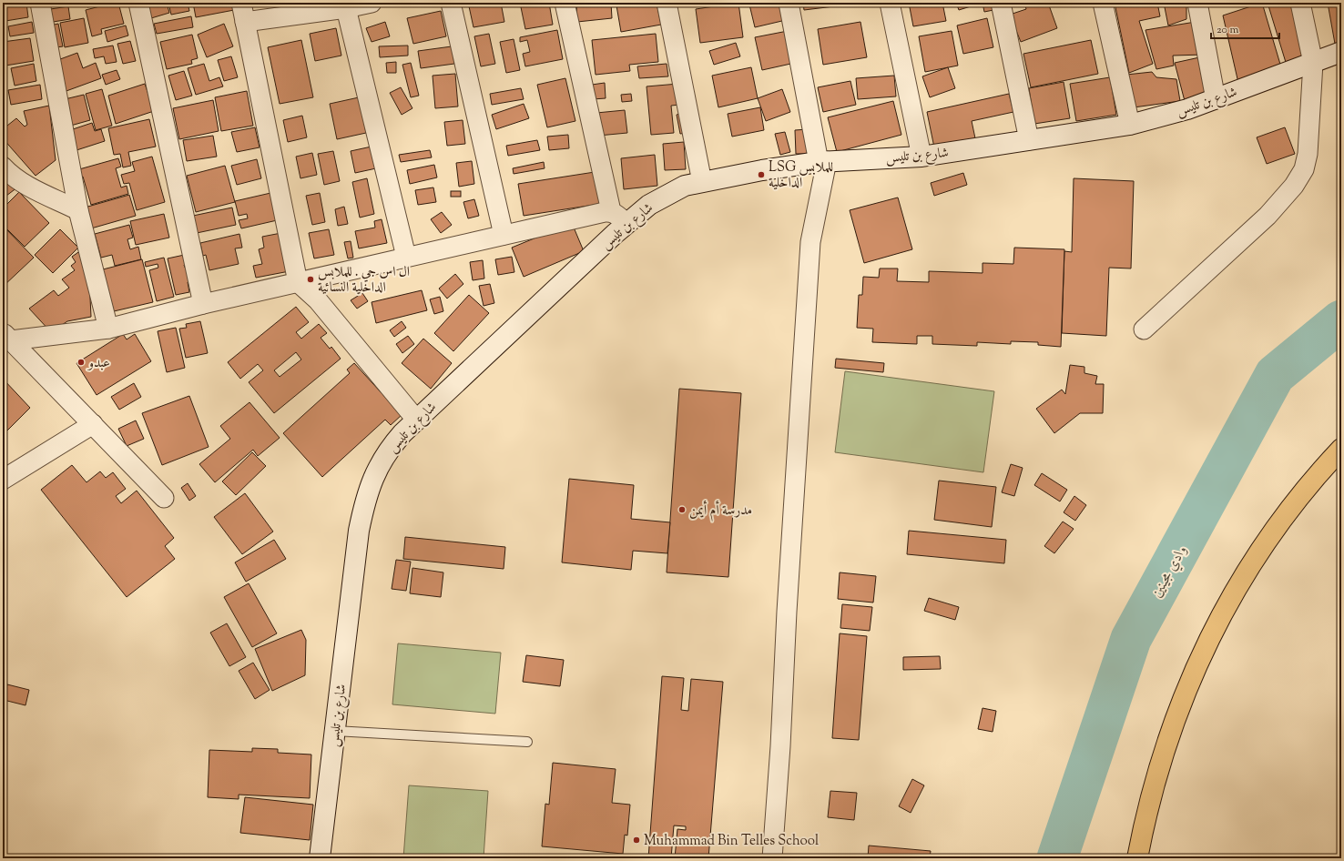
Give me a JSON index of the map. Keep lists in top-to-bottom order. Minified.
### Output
{"streets":{"street":["شارع بن تليس"]},"water":["وادي مجينين"],"places":["LSG للملابس الداخلية","ال اس جي . للملابس الداخلية النسائية","عبدو","مدرسة أم أيمن","Muhammad Bin Telles School"],"scale_bar":"20 m"}
